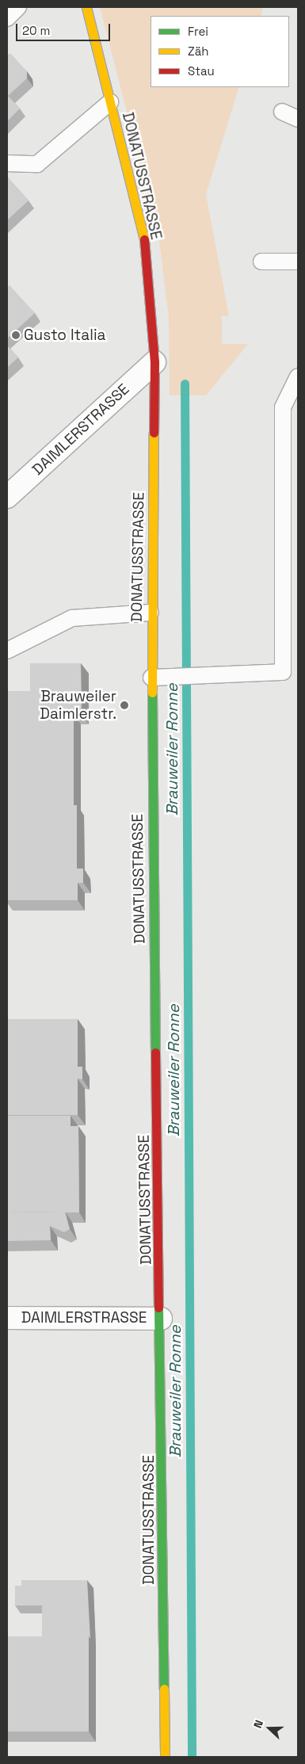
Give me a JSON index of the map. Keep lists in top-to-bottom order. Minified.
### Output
{"streets":{"street":["DONATUSSTRASSE","DAIMLERSTRASSE"]},"crossings":[["DONATUSSTRASSE","DAIMLERSTRASSE"]],"water":["Brauweiler Ronne"],"places":["Gusto Italia","Brauweiler Daimlerstr."],"legend":["Frei","Zäh","Stau"],"scale_bar":"20 m","north":"left"}
